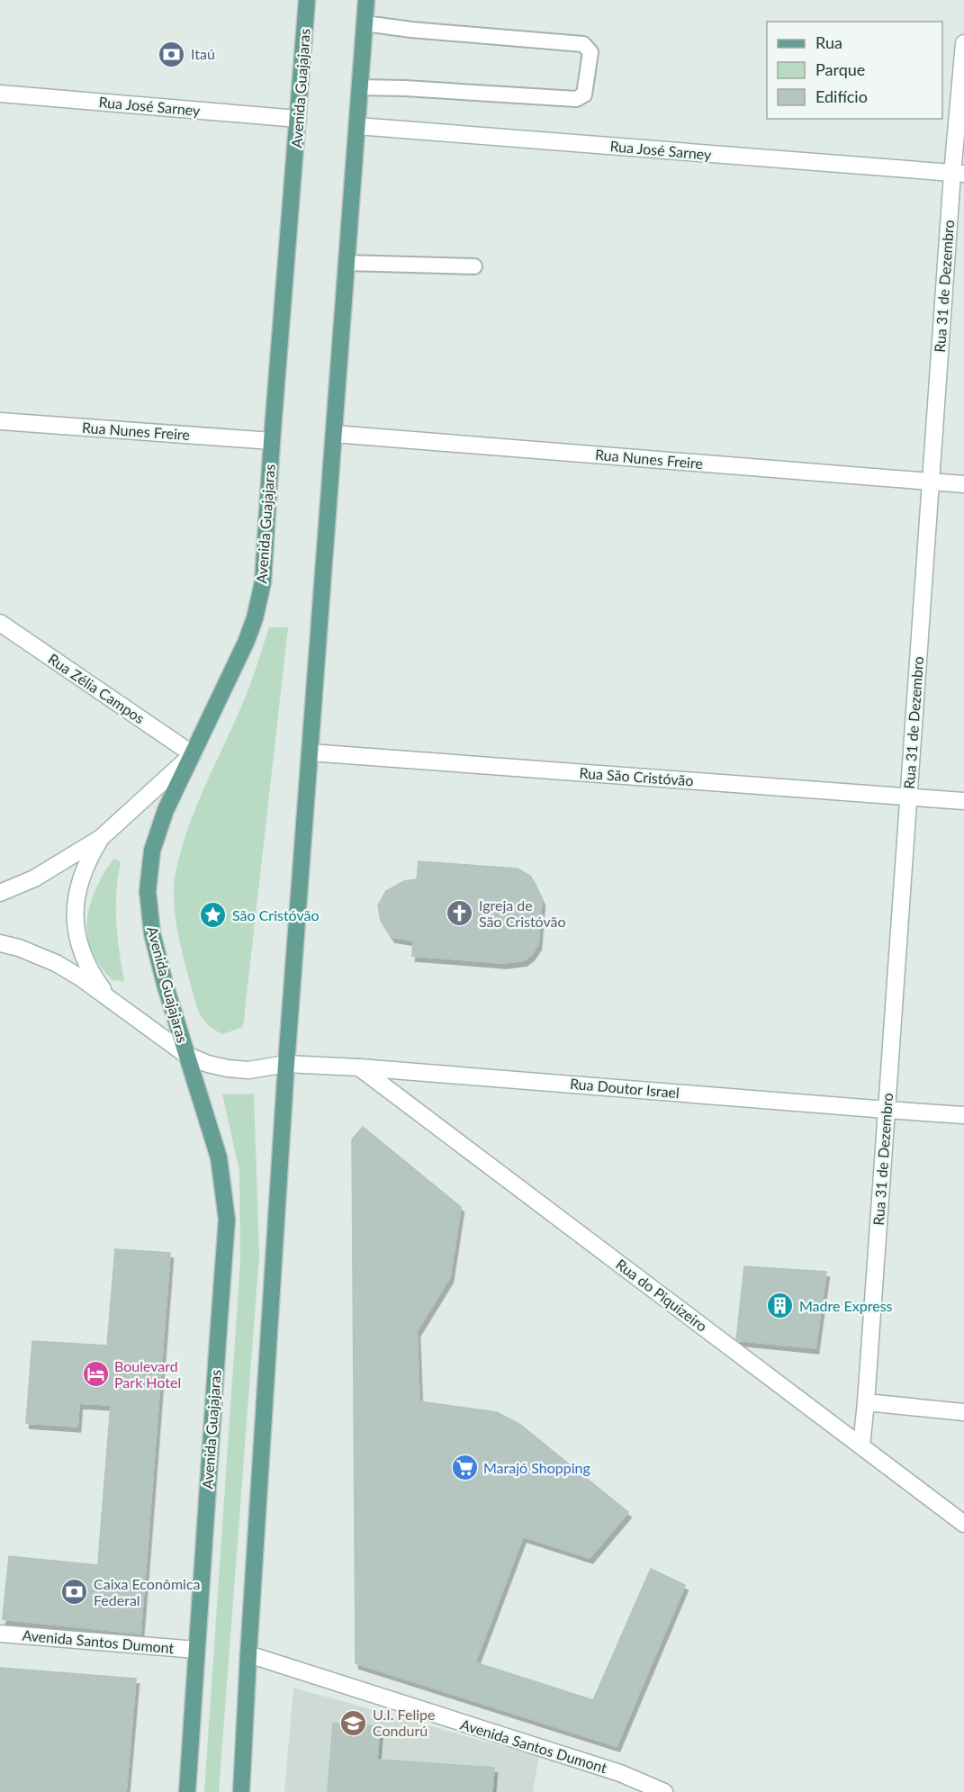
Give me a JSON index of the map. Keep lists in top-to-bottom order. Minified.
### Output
{"streets":{"main road":["Avenida Guajajaras"],"street":["Rua José Sarney","Rua 31 de Dezembro","Rua Nunes Freire","Rua Zélia Campos","Rua São Cristóvão","Rua Doutor Israel","Rua do Piquizeiro","Avenida Santos Dumont"]},"crossings":[["Avenida Guajajaras","Rua José Sarney"],["Avenida Guajajaras","Rua Nunes Freire"],["Avenida Guajajaras","Rua Zélia Campos"],["Avenida Guajajaras","Avenida Santos Dumont"],["Rua José Sarney","Rua 31 de Dezembro"],["Rua 31 de Dezembro","Rua Nunes Freire"],["Rua 31 de Dezembro","Rua São Cristóvão"],["Rua 31 de Dezembro","Rua Doutor Israel"],["Rua 31 de Dezembro","Rua do Piquizeiro"],["Rua Doutor Israel","Rua do Piquizeiro"]],"places":{"bank":["Itaú","Caixa Econômica Federal"],"church":["Igreja de São Cristóvão"],"place":["São Cristóvão"],"building":["Madre Express"],"hotel":["Boulevard Park Hotel"],"supermarket":["Marajó Shopping"],"school or university":["U.I. Felipe Condurú"]},"legend":["Rua","Parque","Edifício"]}
